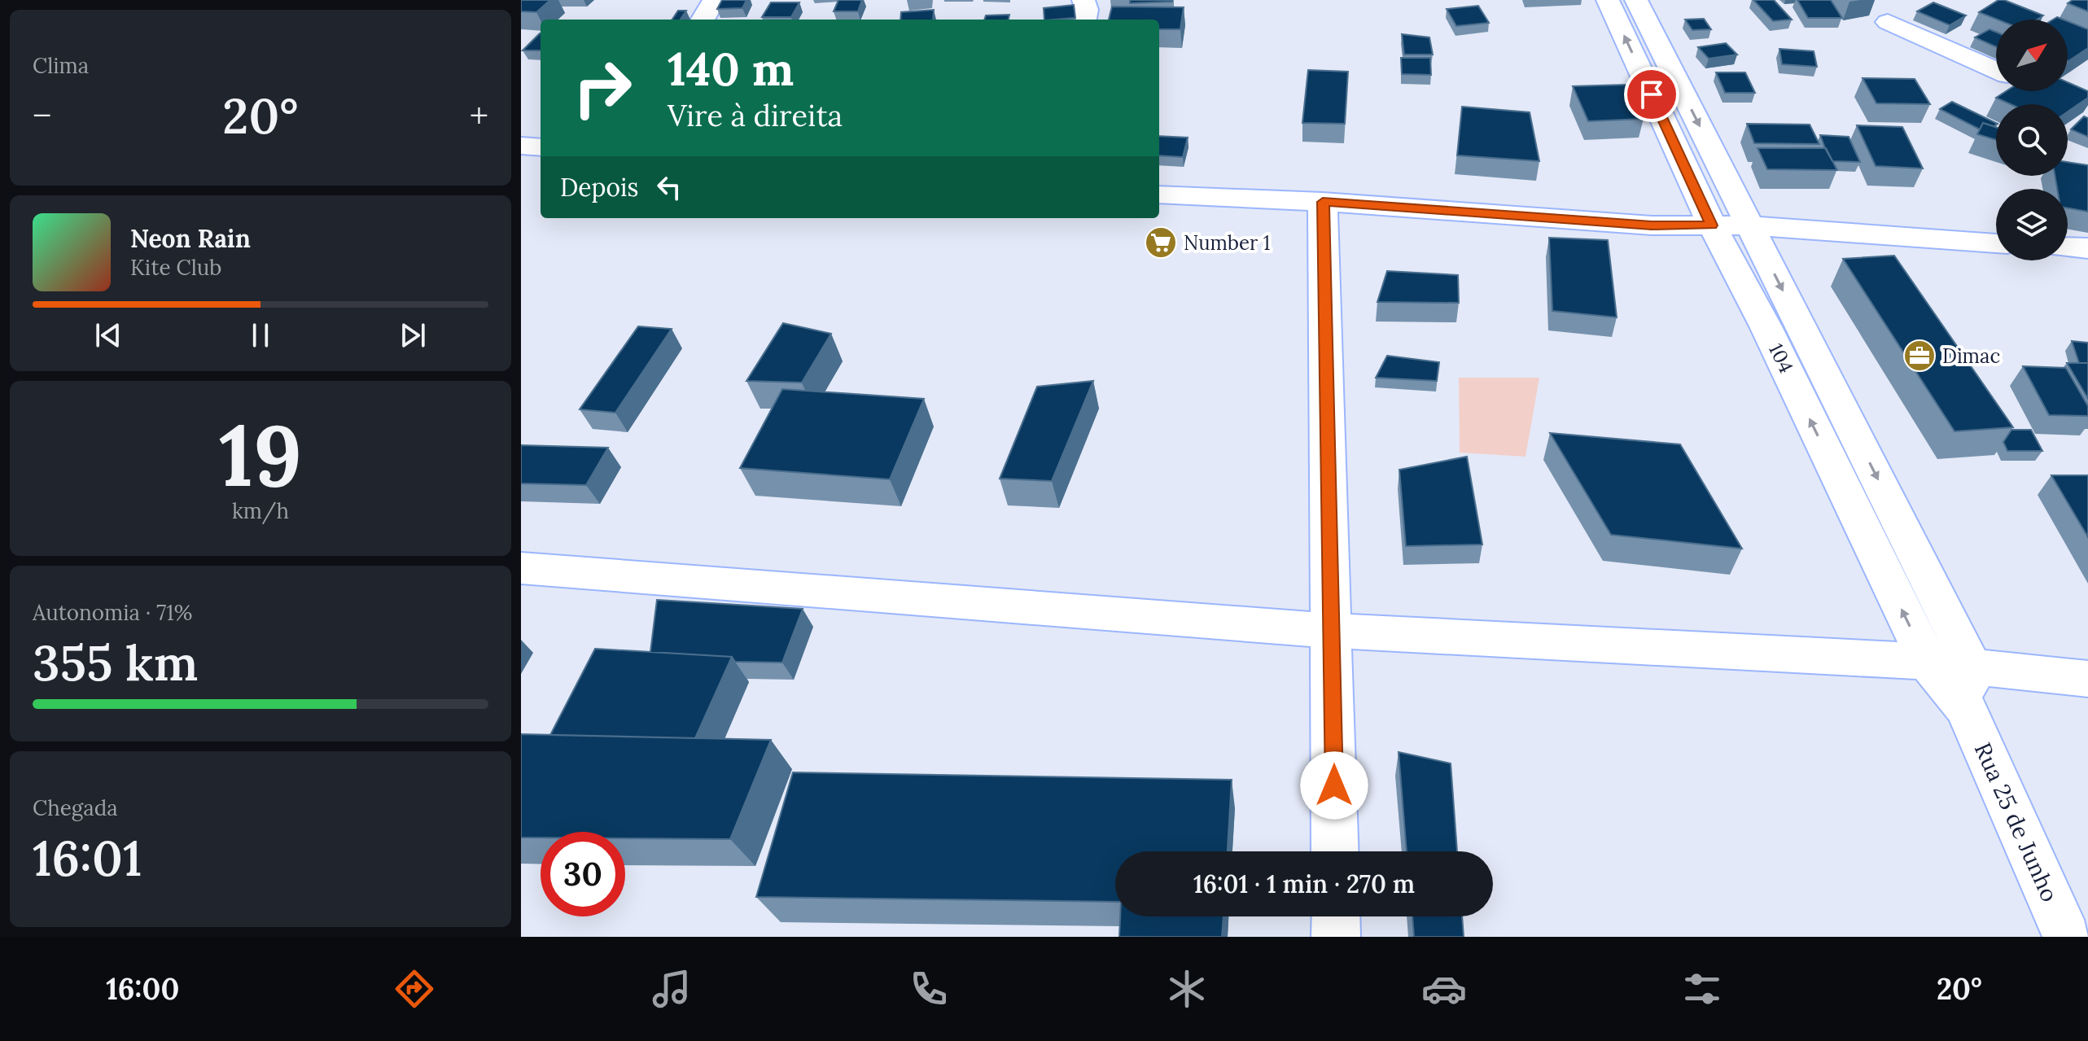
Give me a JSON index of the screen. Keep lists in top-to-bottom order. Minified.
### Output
{"streets":{"street":["104","Rua 25 de Junho"]},"one_way":["104","Rua 25 de Junho"],"places":{"supermarket":["Number 1"],"office":["Dimac"]},"north":"top right","page":{"tile":["Clima",["19","km/h"],["Autonomia · 71%","355 km"],["Chegada","16:01"]],"turn":["140 m","Vire à direita"],"heat":["−","20°","+"],"then":"Depois","song":["Neon Rain","Kite Club"],"limit":"30","trip":"16:01 · 1 min · 270 m","tabs":["16:00","20°"]}}
